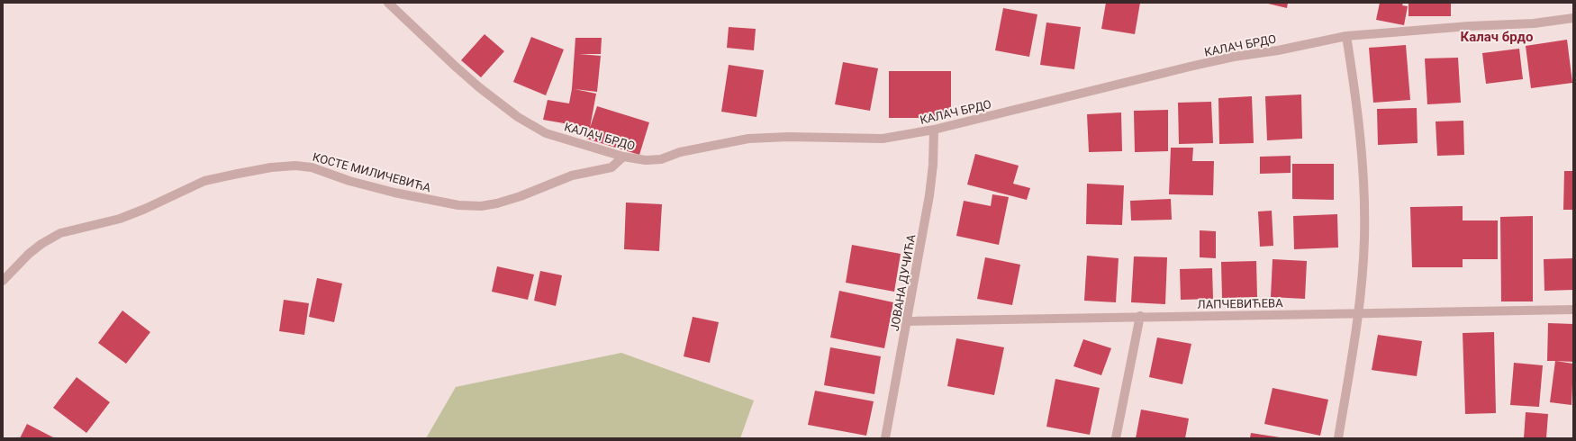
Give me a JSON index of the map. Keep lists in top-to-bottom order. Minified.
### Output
{"streets":{"street":["КАЛАЧ БРДО","КОСТЕ МИЛИЧЕВИЋА","ЈОВАНА ДУЧИЋА","ЛАПЧЕВИЋЕВА"]},"crossings":[["КАЛАЧ БРДО","КОСТЕ МИЛИЧЕВИЋА"],["КАЛАЧ БРДО","ЈОВАНА ДУЧИЋА"],["ЈОВАНА ДУЧИЋА","ЛАПЧЕВИЋЕВА"]],"districts":["Калач брдо"]}
